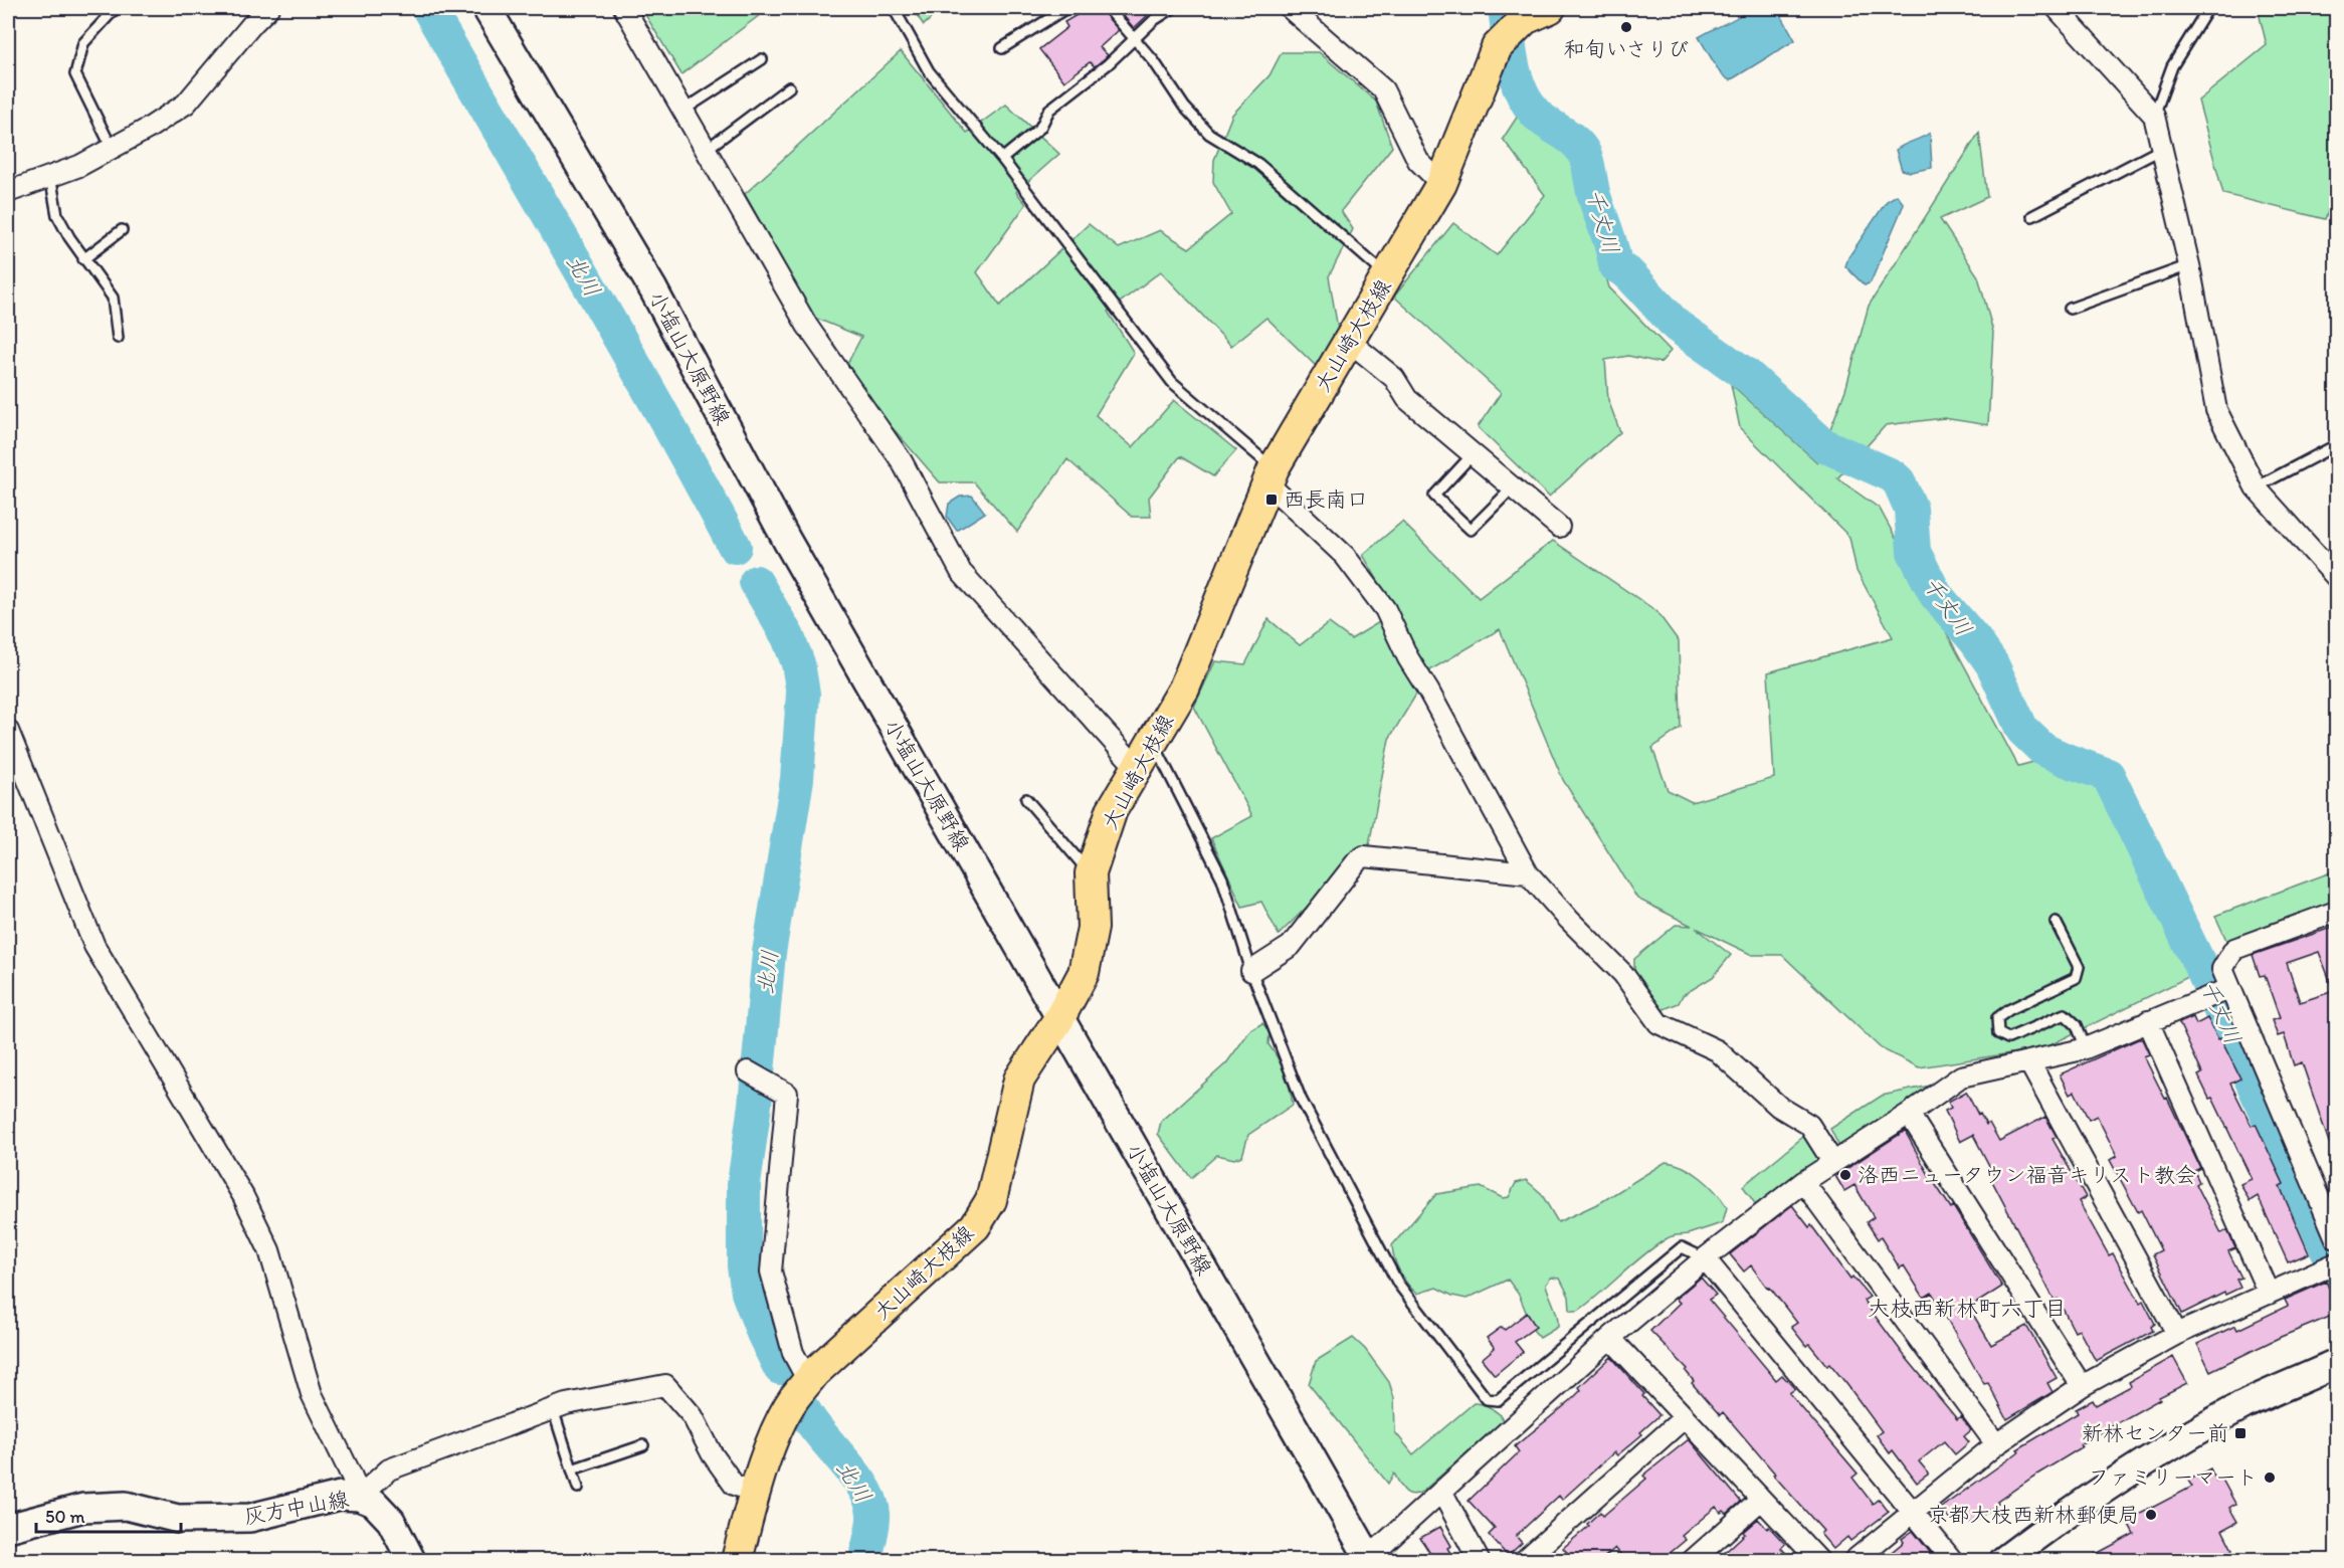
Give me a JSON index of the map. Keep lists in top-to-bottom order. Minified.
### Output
{"streets":{"main road":["大山崎大枝線","小塩山大原野線","灰方中山線"]},"crossings":[["大山崎大枝線","小塩山大原野線"]],"districts":["大枝西新林町六丁目"],"water":["千丈川","北川"],"places":{"other":["和旬いさりび","洛西ニュータウン福音キリスト教会","ファミリーマート","京都大枝西新林郵便局"],"transit":["西長南口","新林センター前"]},"scale_bar":"50 m"}
